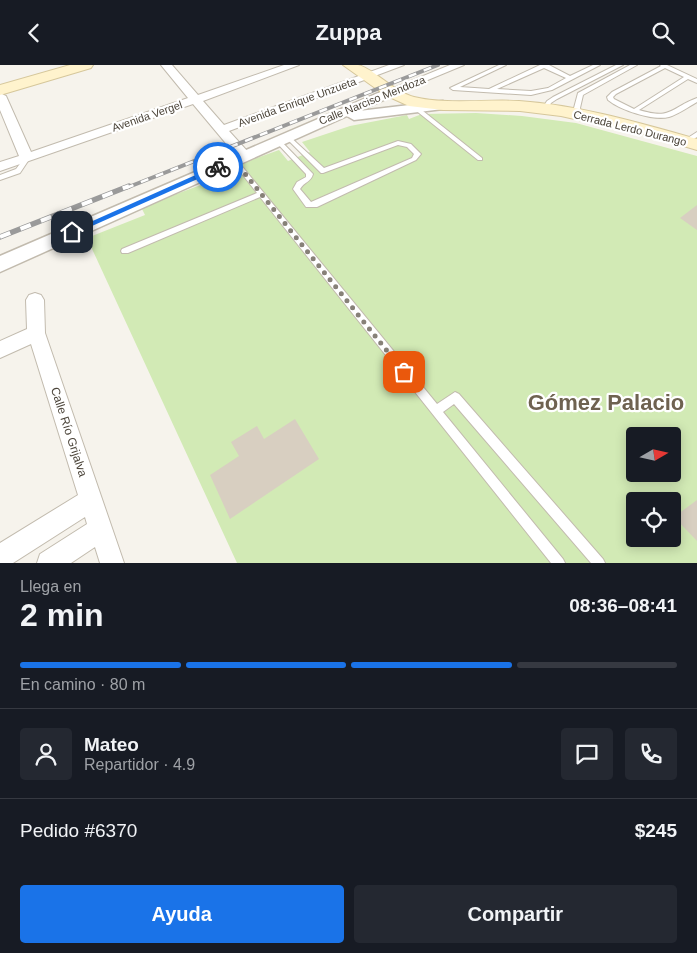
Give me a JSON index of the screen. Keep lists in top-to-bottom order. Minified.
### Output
{"streets":{"main road":["Cerrada Lerdo Durango"],"street":["Calle Narciso Mendoza","Avenida Enrique Unzueta","Avenida Vergel","Calle Río Grijalva"]},"crossings":[["Calle Narciso Mendoza","Cerrada Lerdo Durango"],["Avenida Enrique Unzueta","Cerrada Lerdo Durango"]],"districts":["Gómez Palacio"],"north":"right","page":{"header":"Zuppa","heading":["2 min","Llega en","08:36–08:41"],"panel":["Mateo","Repartidor · 4.9","Pedido #6370","$245"],"bar":"En camino · 80 m","buttons":["Ayuda","Compartir"]}}
